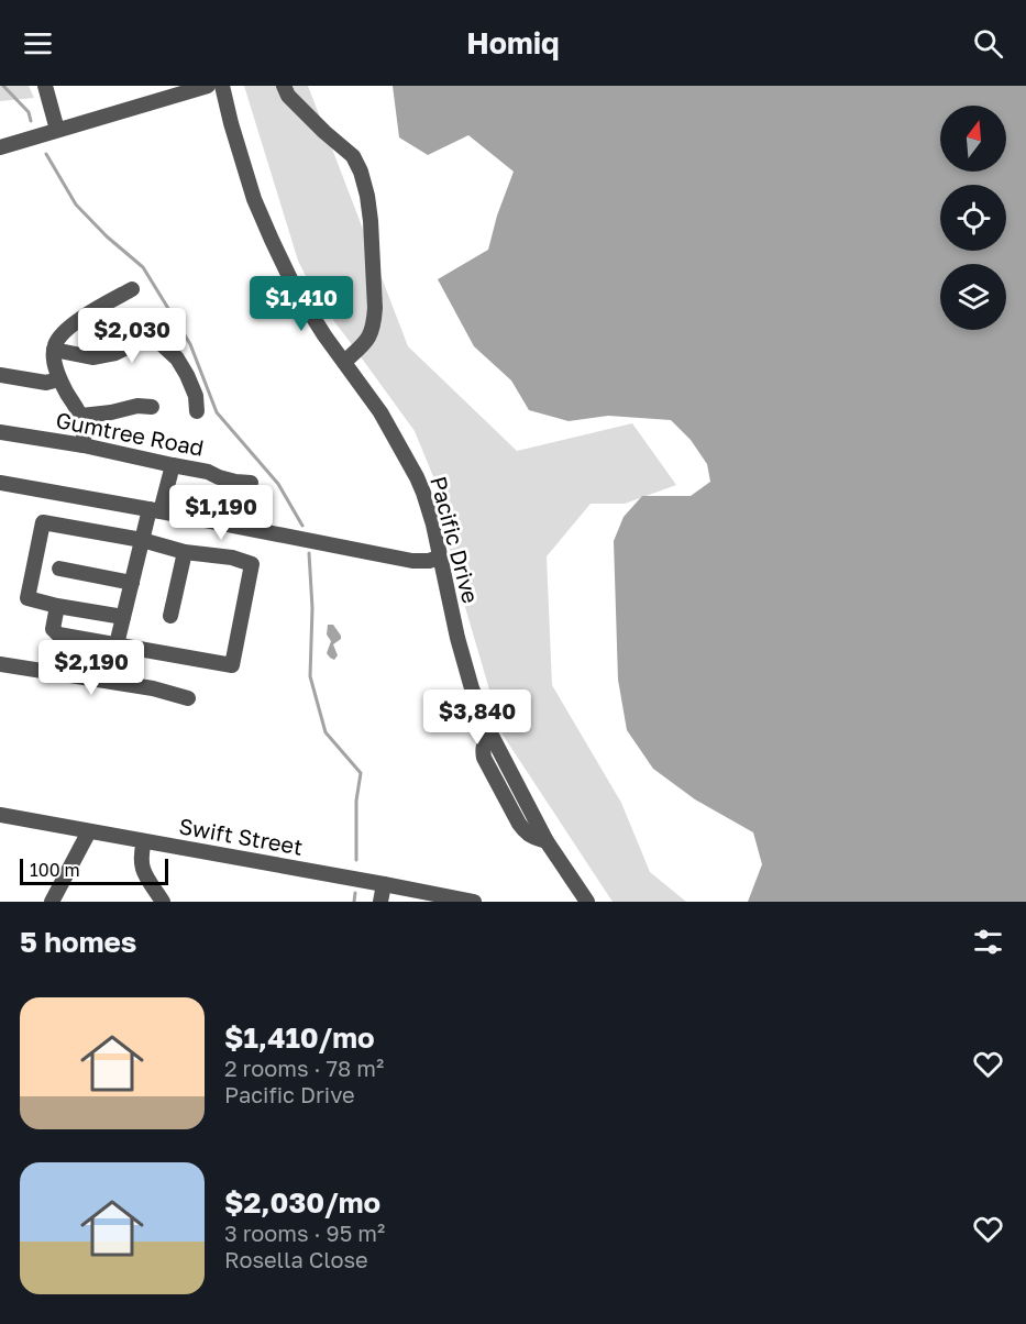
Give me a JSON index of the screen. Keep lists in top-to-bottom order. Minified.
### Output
{"streets":{"street":["Gumtree Road","Pacific Drive","Swift Street"]},"scale_bar":"100 m","north":"top","page":{"header":"Homiq","price":["$1,410","$2,030","$1,190","$2,190","$3,840"],"scale":"100 m","heading":"5 homes","list":[{"name":"$1,410/mo","note":"2 rooms · 78 m² · Pacific Drive"},{"name":"$2,030/mo","note":"3 rooms · 95 m² · Rosella Close"}]}}
